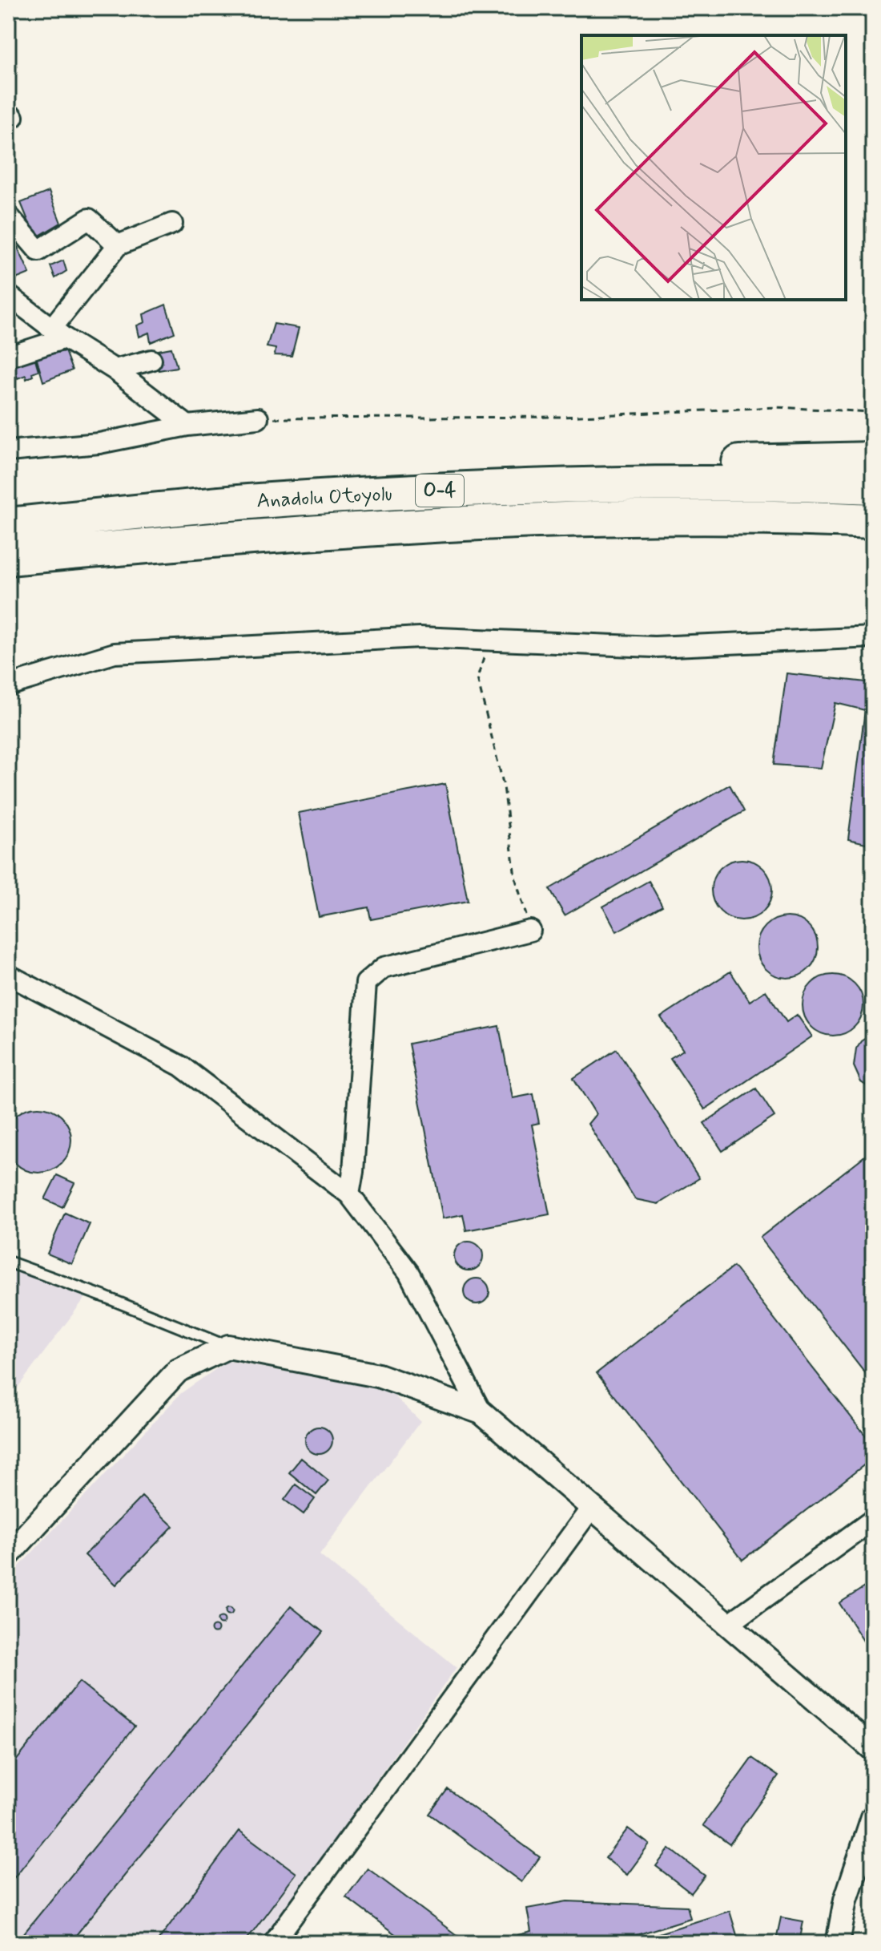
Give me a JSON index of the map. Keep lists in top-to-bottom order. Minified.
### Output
{"streets":{"highway":["O-4","Anadolu Otoyolu"]}}
